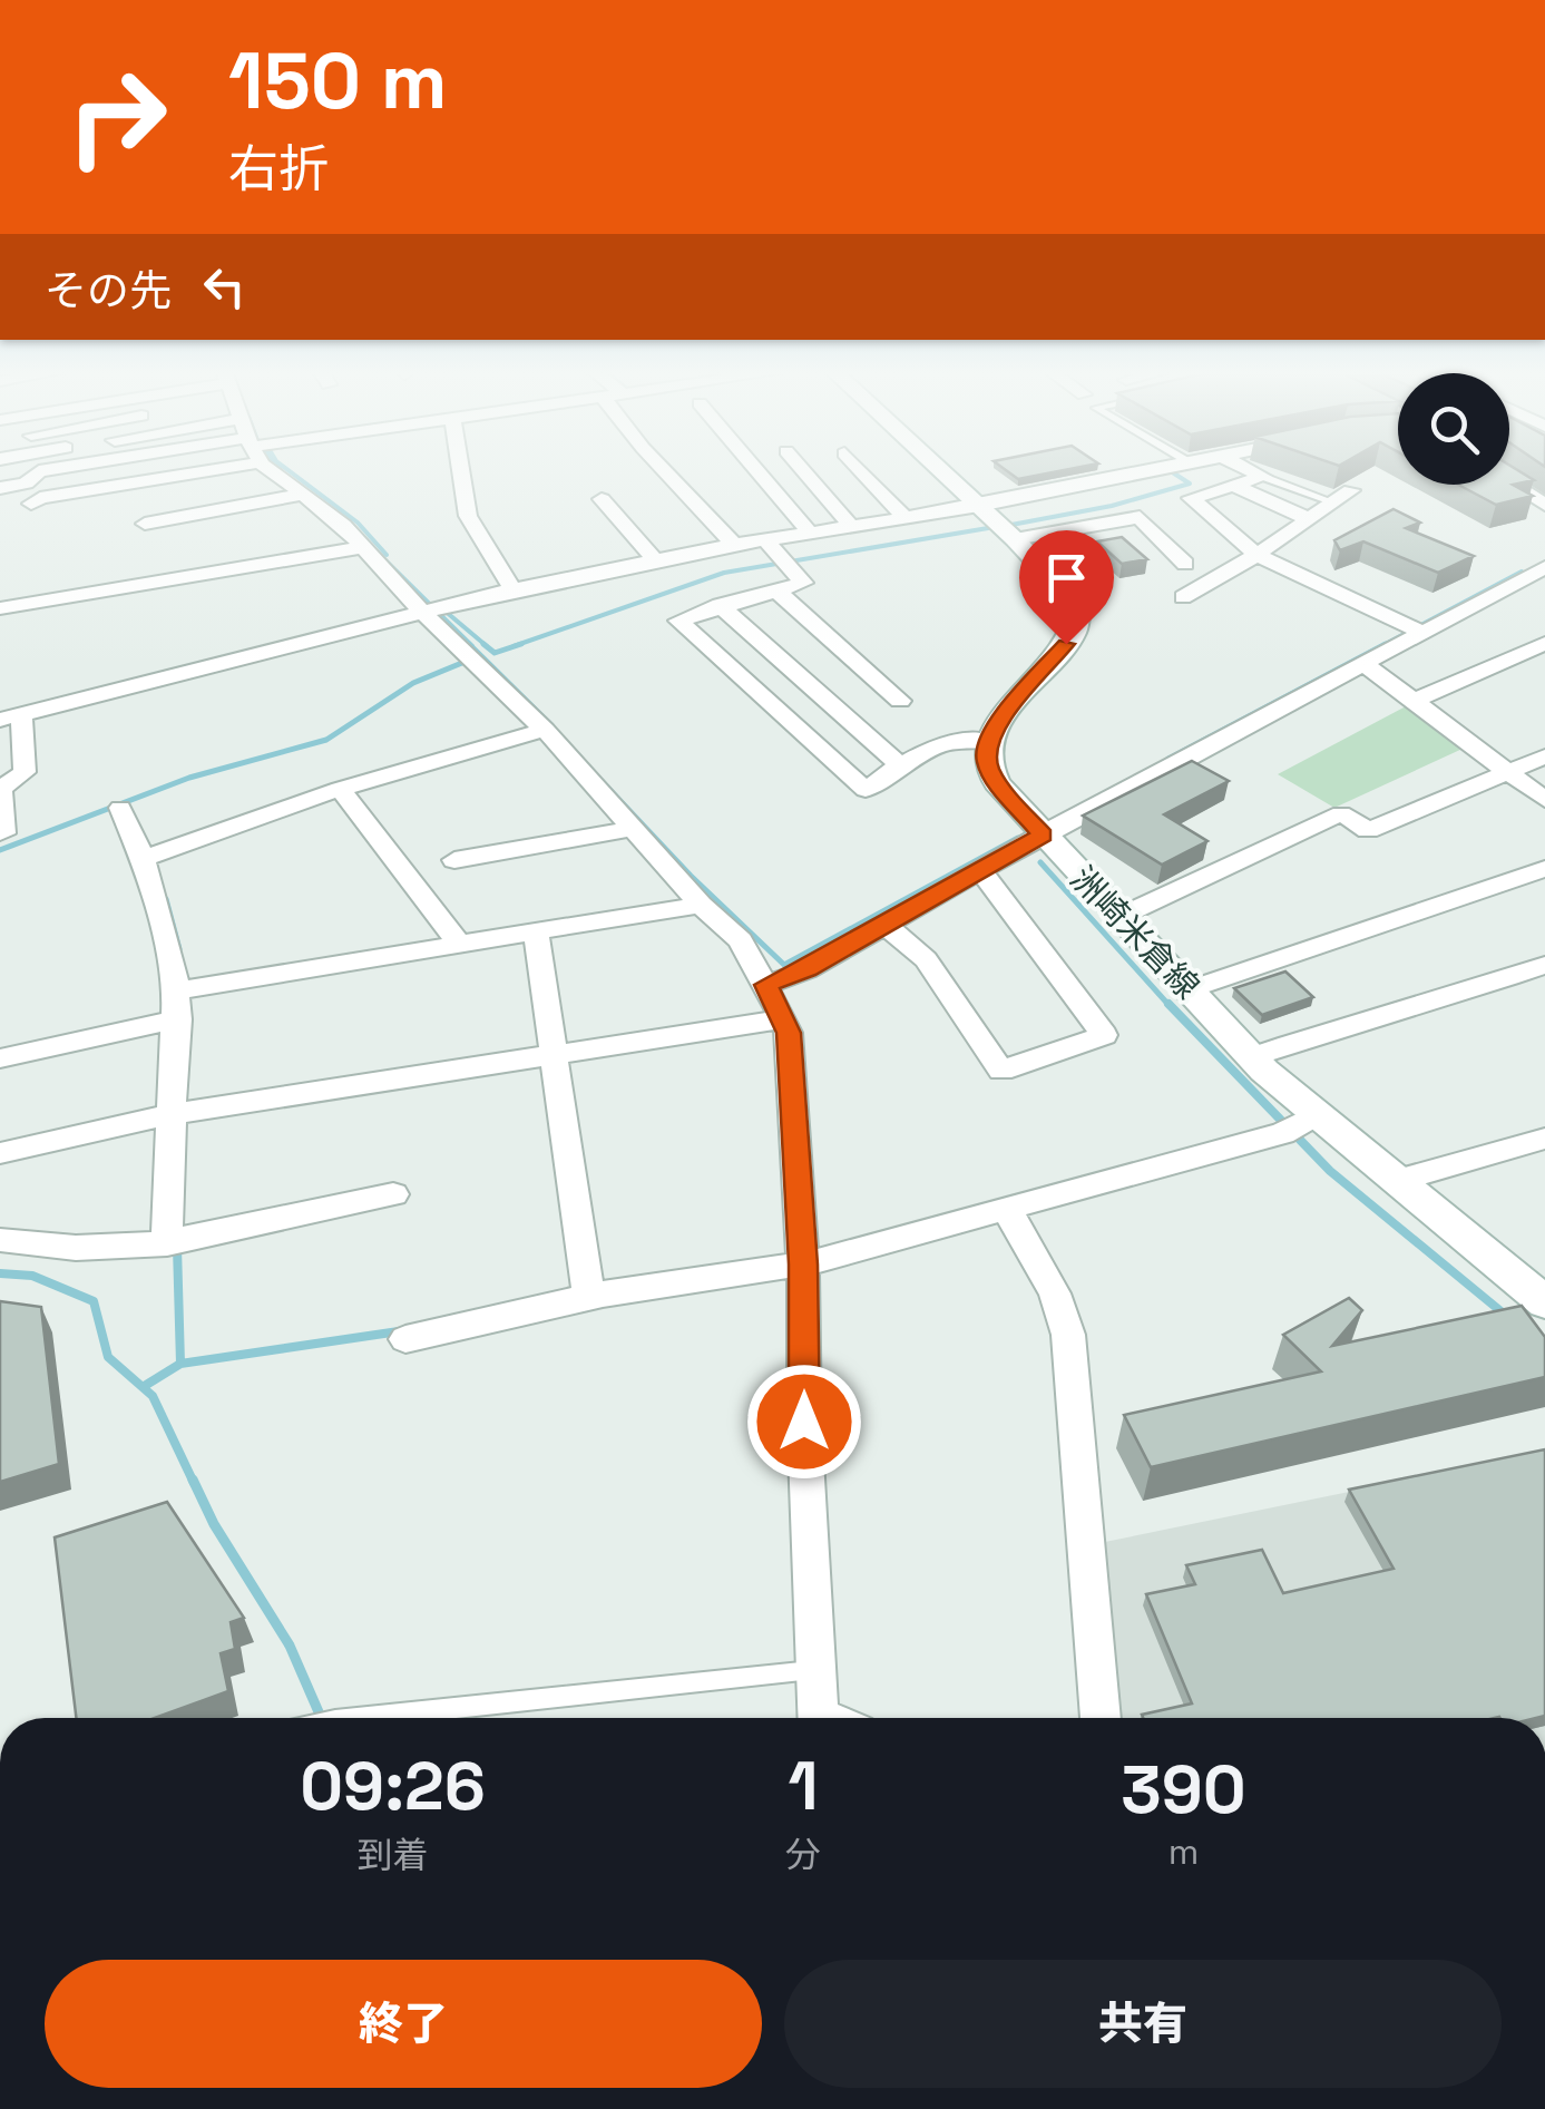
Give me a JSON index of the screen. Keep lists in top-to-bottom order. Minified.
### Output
{"streets":{"main road":["洲崎米倉線"]},"page":{"turn":["150 m","右折"],"then":"その先","eta":["09:26","到着","1","分","390","m"],"buttons":["終了","共有"]}}
